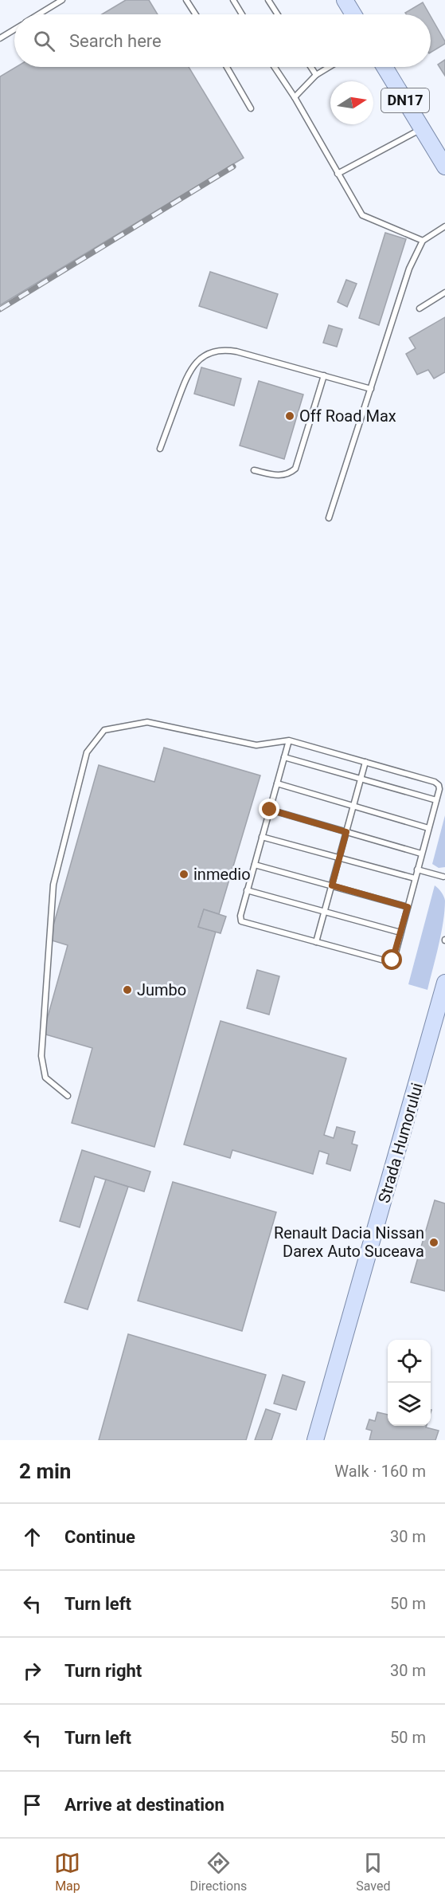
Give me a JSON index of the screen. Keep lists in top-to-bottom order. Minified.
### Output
{"streets":{"main road":["DN17","Strada Humorului"]},"places":["Off Road Max","inmedio","Jumbo","Renault Dacia Nissan Darex Auto Suceava"],"north":"right","page":{"search":"Search here","heading":["2 min","Walk · 160 m"],"list":[["Continue","30 m"],["Turn left","50 m"],["Turn right","30 m"],["Turn left","50 m"],"Arrive at destination"],"nav":["Map","Directions","Saved"]}}
